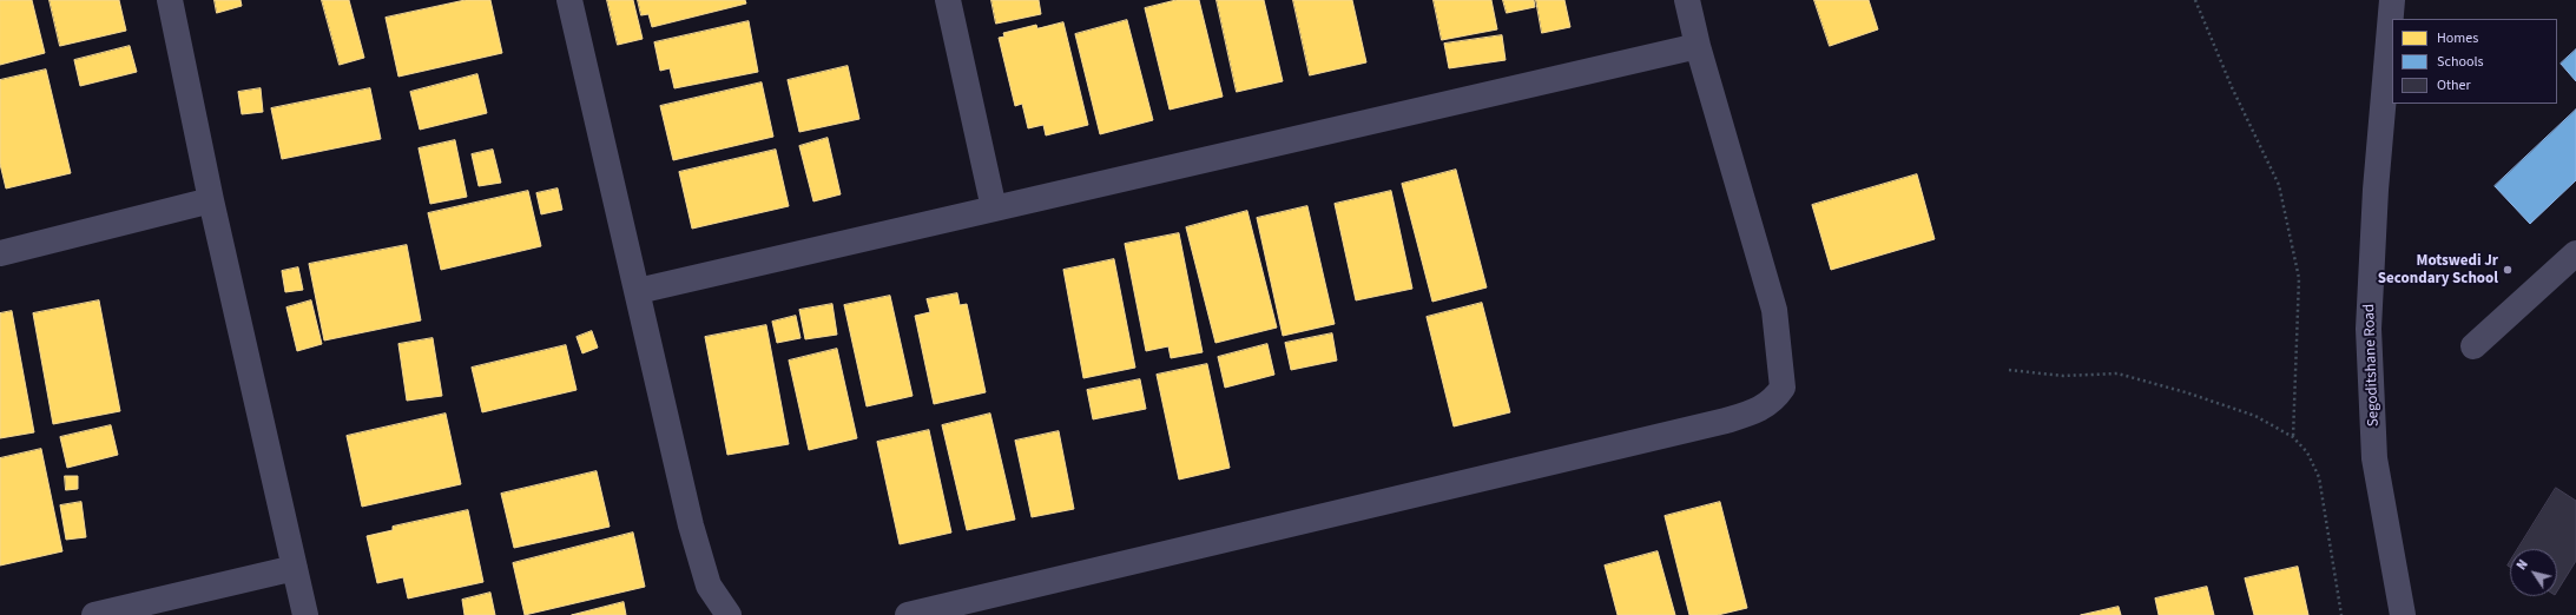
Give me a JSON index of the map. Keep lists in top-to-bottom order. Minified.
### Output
{"streets":{"street":["Segoditshane Road"]},"places":["Motswedi Jr Secondary School"],"legend":["Homes","Schools","Other"],"north":"top left"}
